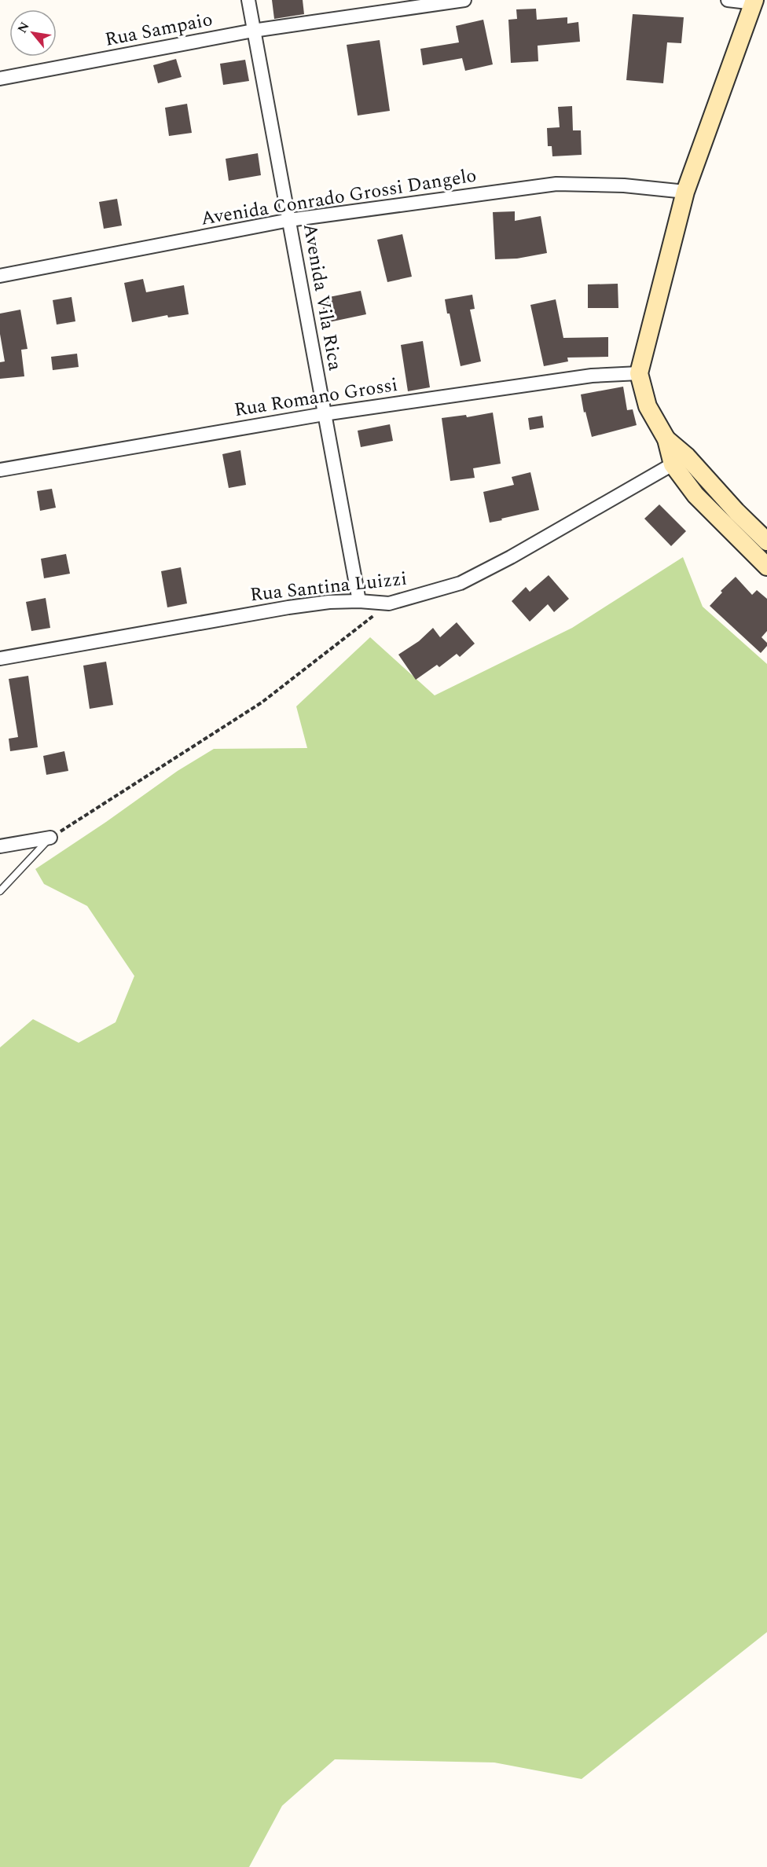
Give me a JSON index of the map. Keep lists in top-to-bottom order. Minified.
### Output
{"streets":{"street":["Rua Sampaio","Avenida Conrado Grossi Dangelo","Avenida Vila Rica","Rua Romano Grossi","Rua Santina Luizzi"]},"crossings":[["Rua Sampaio","Avenida Vila Rica"],["Avenida Conrado Grossi Dangelo","Avenida Vila Rica"],["Avenida Vila Rica","Rua Romano Grossi"],["Avenida Vila Rica","Rua Santina Luizzi"]],"north":"top left"}
